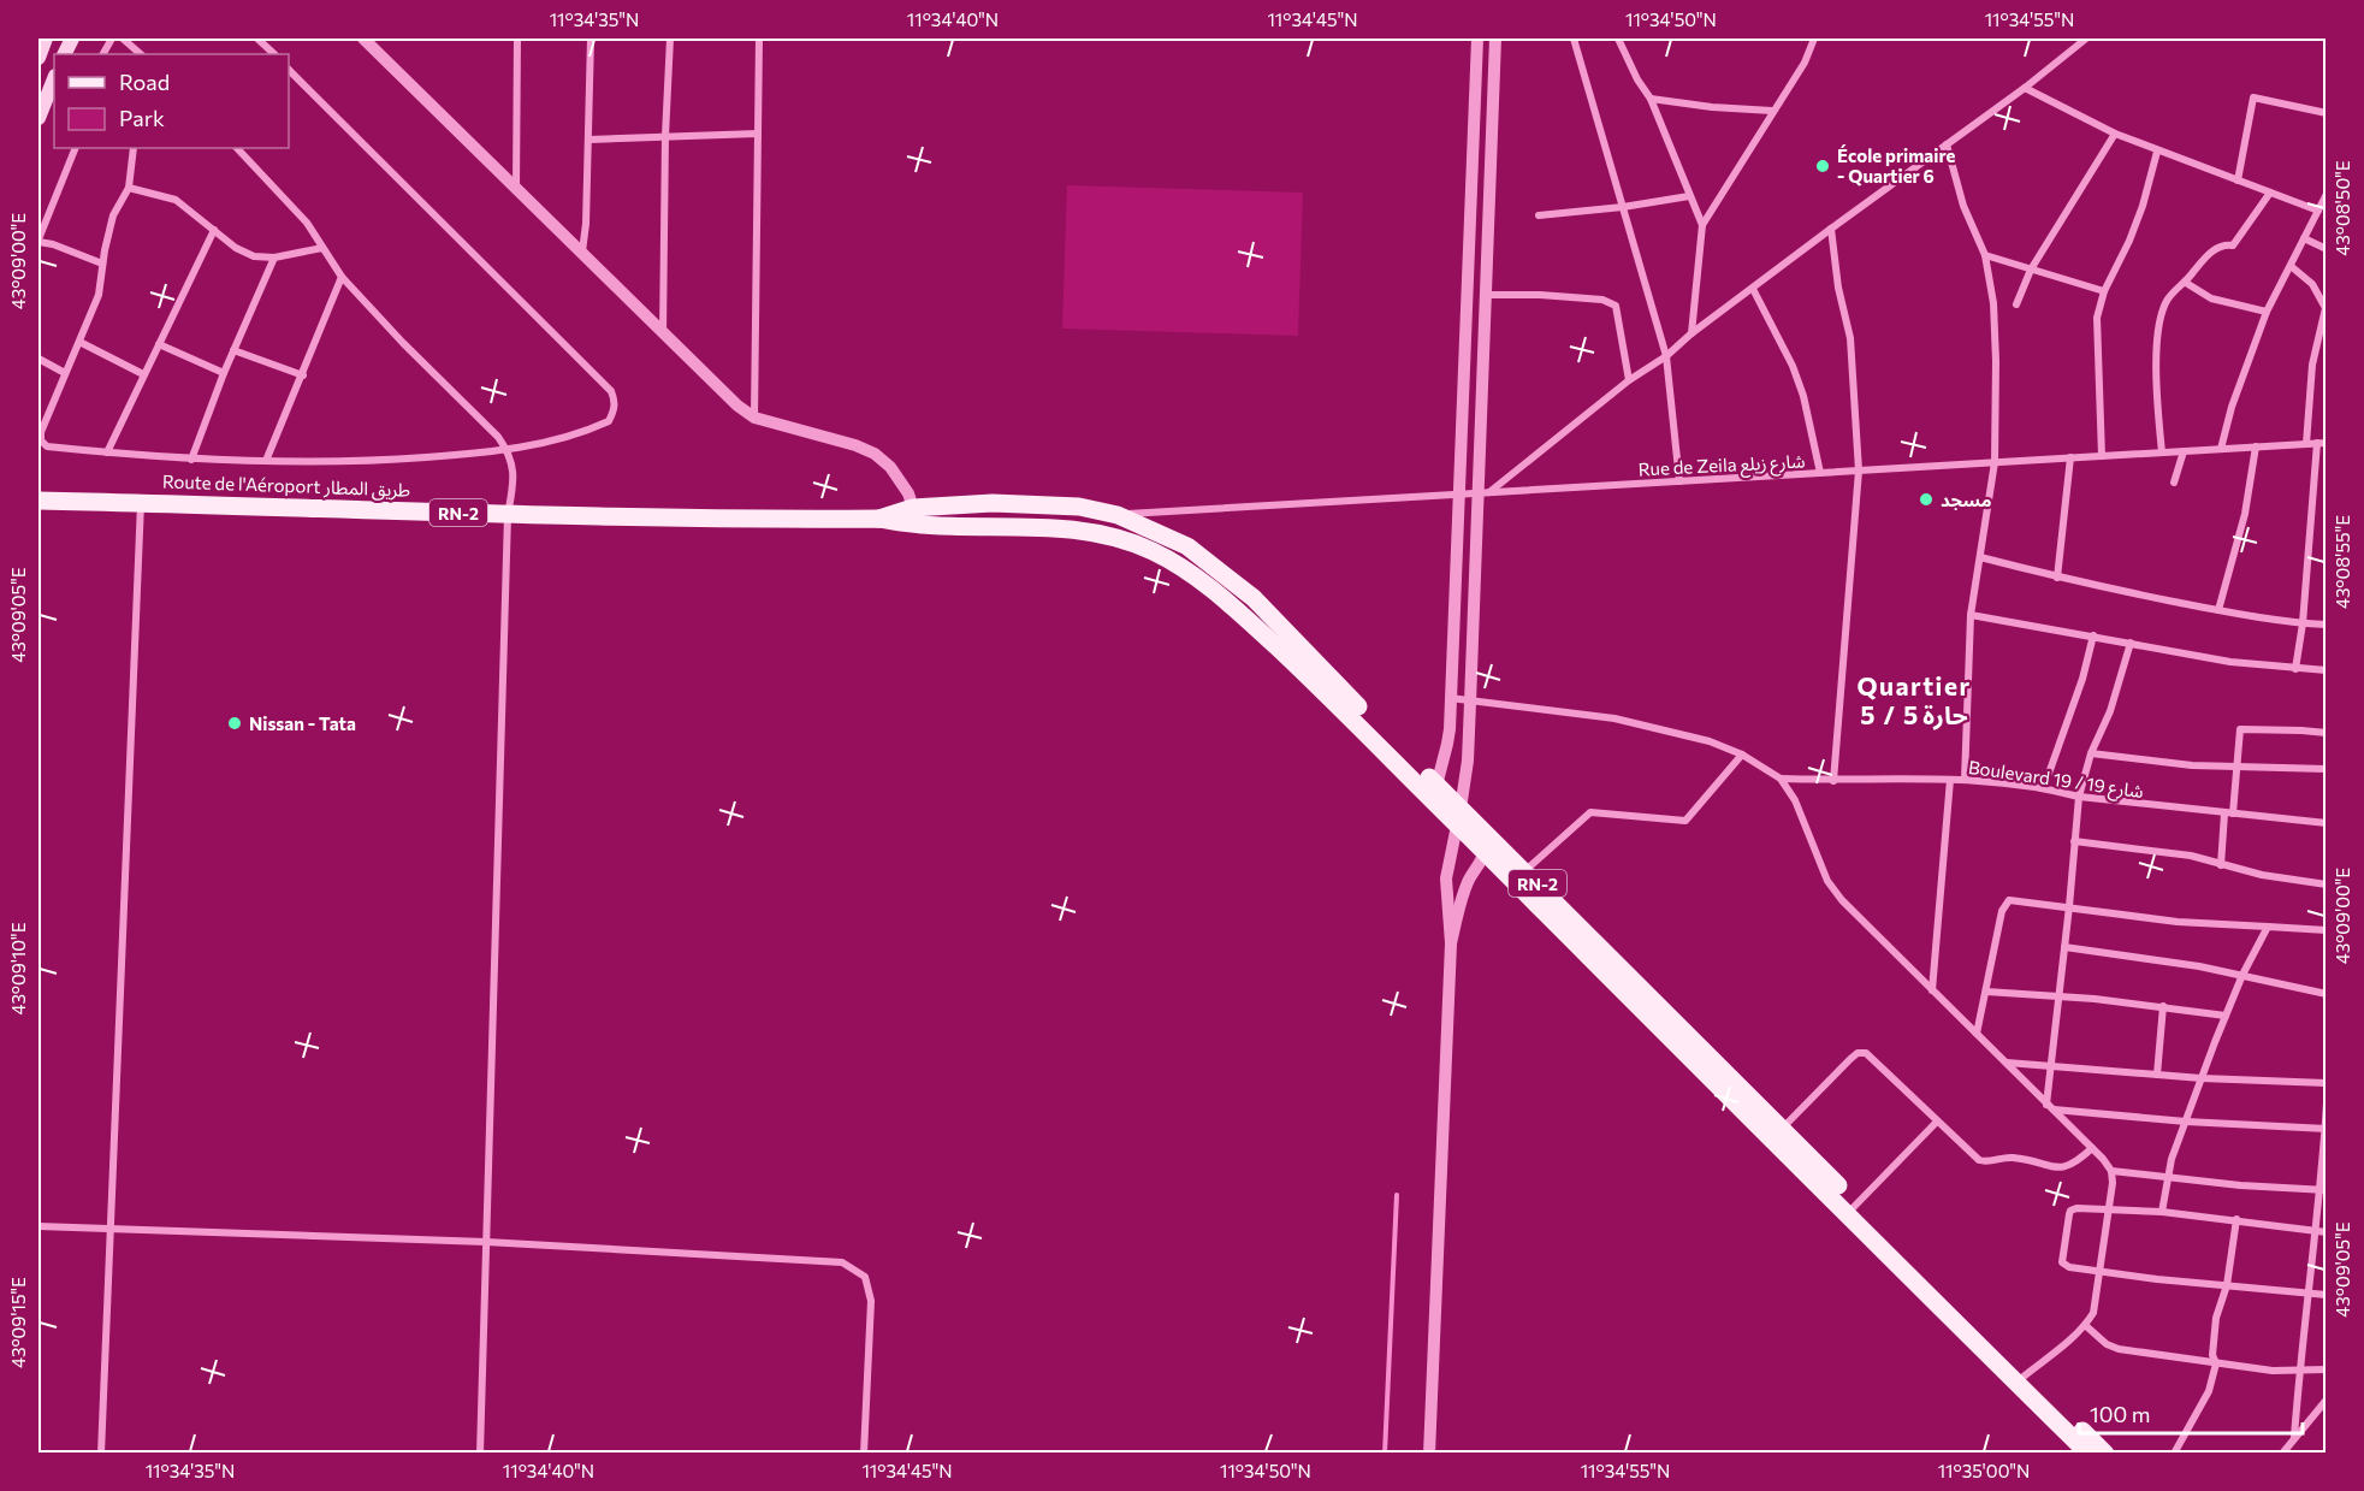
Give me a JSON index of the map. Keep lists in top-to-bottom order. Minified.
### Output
{"streets":{"main road":["Route de l'Aéroport طريق المطار","RN-2"],"street":["Rue de Zeila شارع زيلع","Boulevard 19 / شارع 19"]},"crossings":[["Rue de Zeila شارع زيلع","RN-2"],["Route de l'Aéroport طريق المطار","RN-2"]],"districts":["Quartier 5 / حارة 5"],"places":["École primaire - Quartier 6","مسجد","Nissan - Tata"],"legend":["Road","Park"],"scale_bar":"100 m","coordinates":["11°34'35\"N","11°34'40\"N","11°34'45\"N","11°34'50\"N","11°34'55\"N","43°08'50\"E","43°09'00\"E","43°08'55\"E","43°09'05\"E","43°09'10\"E","43°09'15\"E","11°35'00\"N"]}
